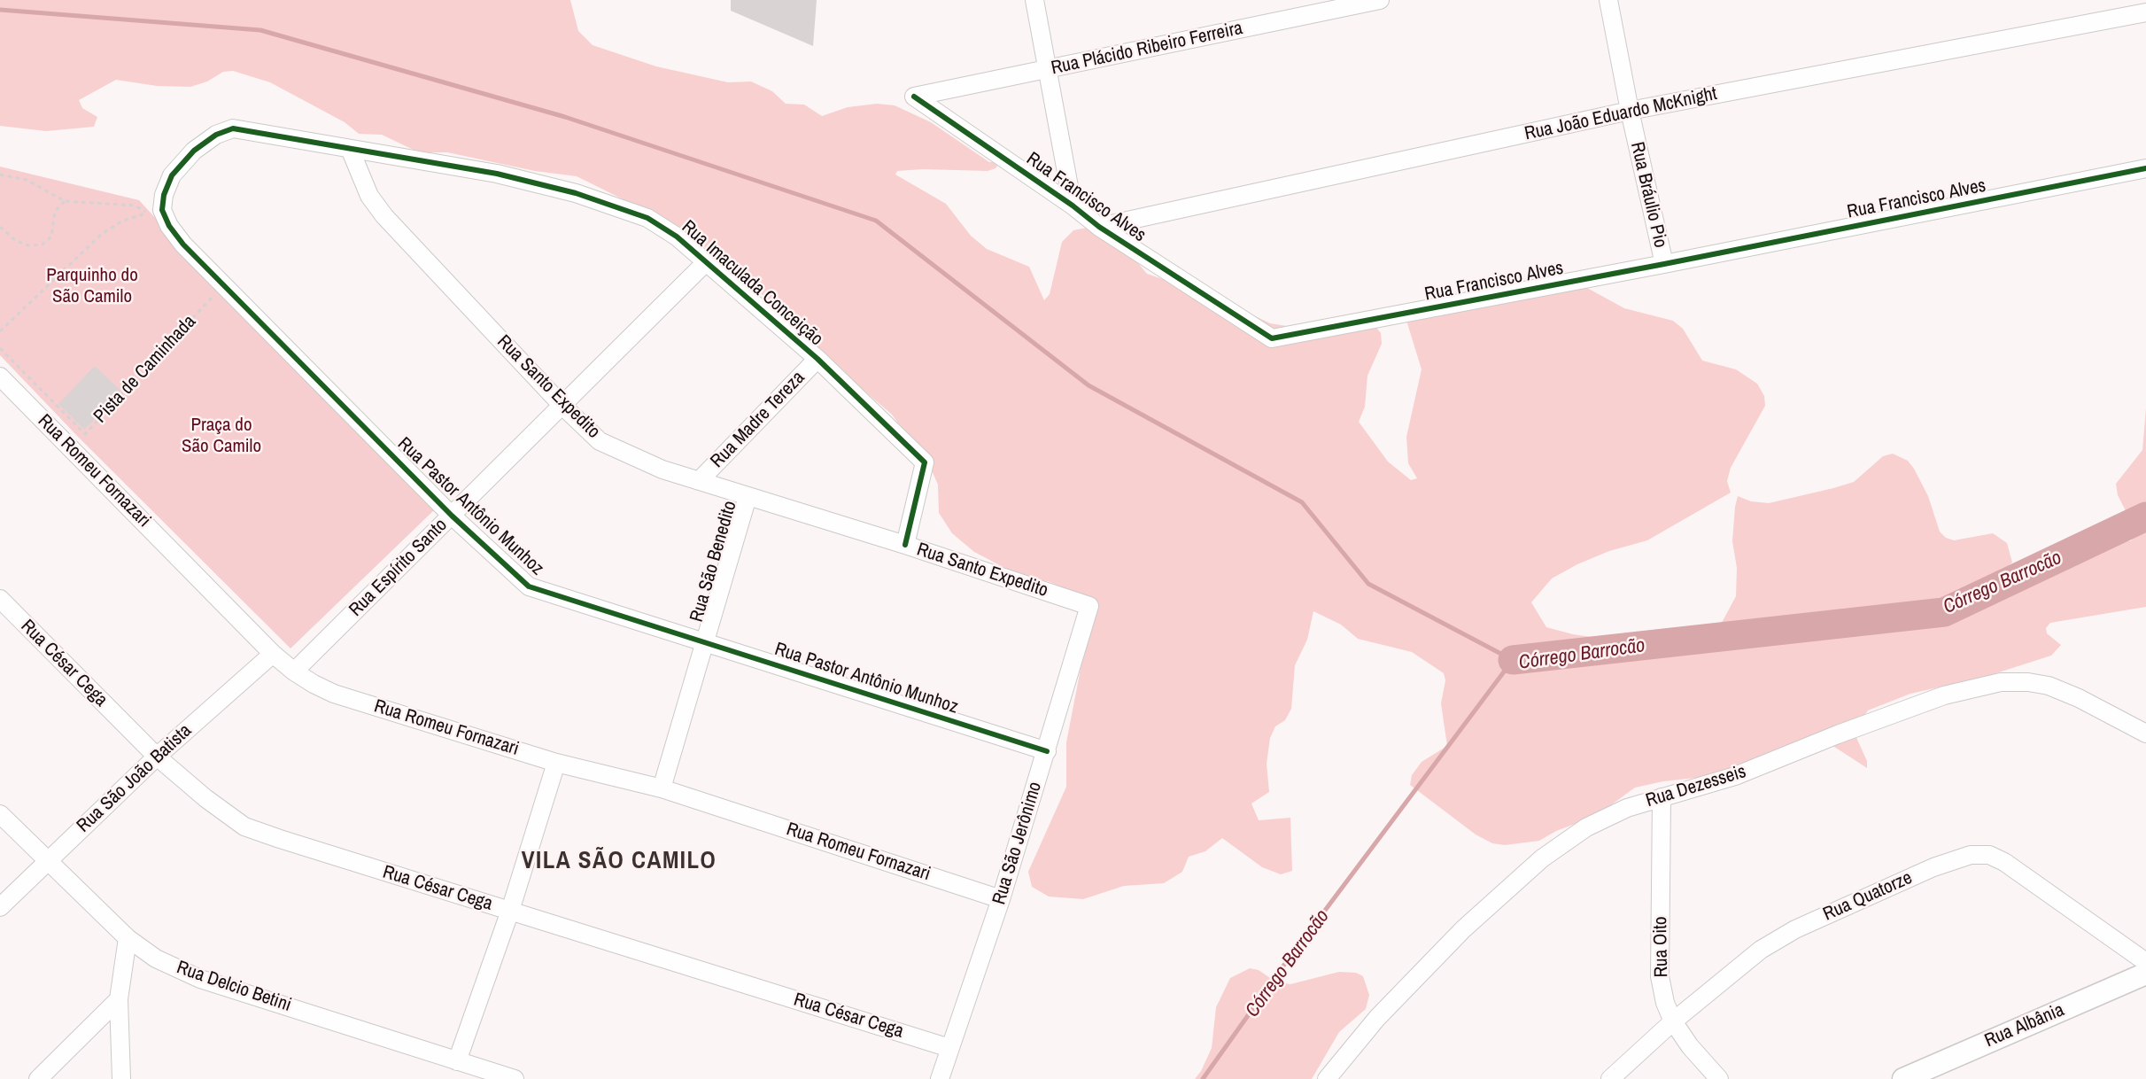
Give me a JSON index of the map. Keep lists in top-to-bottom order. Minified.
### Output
{"streets":{"street":["Rua Plácido Ribeiro Ferreira","Rua João Eduardo McKnight","Rua Bráulio Pio","Rua Francisco Alves","Rua Imaculada Conceição","Rua Santo Expedito","Rua Madre Tereza","Rua Romeu Fornazari","Rua Pastor Antônio Munhoz","Rua São Benedito","Rua Espírito Santo","Rua César Cega","Rua São João Batista","Rua Dezesseis","Rua São Jerônimo","Rua Quatorze","Rua Oito","Rua Delcio Betini","Rua Albânia"],"path":["Pista de Caminhada"]},"crossings":[["Rua Plácido Ribeiro Ferreira","Rua Francisco Alves"],["Rua João Eduardo McKnight","Rua Bráulio Pio"],["Rua João Eduardo McKnight","Rua Francisco Alves"],["Rua Bráulio Pio","Rua Francisco Alves"],["Rua Imaculada Conceição","Rua Santo Expedito"],["Rua Imaculada Conceição","Rua Madre Tereza"],["Rua Imaculada Conceição","Rua Pastor Antônio Munhoz"],["Rua Imaculada Conceição","Rua Espírito Santo"],["Rua Santo Expedito","Rua Madre Tereza"],["Rua Santo Expedito","Rua Pastor Antônio Munhoz"],["Rua Santo Expedito","Rua São Benedito"],["Rua Santo Expedito","Rua Espírito Santo"],["Rua Santo Expedito","Rua São Jerônimo"],["Rua Romeu Fornazari","Rua São Benedito"],["Rua Romeu Fornazari","Rua Espírito Santo"],["Rua Romeu Fornazari","Rua São João Batista"],["Rua Romeu Fornazari","Rua São Jerônimo"],["Rua Pastor Antônio Munhoz","Rua São Benedito"],["Rua Pastor Antônio Munhoz","Rua Espírito Santo"],["Rua Pastor Antônio Munhoz","Rua São Jerônimo"],["Rua César Cega","Rua São João Batista"],["Rua César Cega","Rua São Jerônimo"],["Rua São João Batista","Rua Delcio Betini"],["Rua Dezesseis","Rua Oito"],["Rua Quatorze","Rua Oito"]],"districts":["VILA SÃO CAMILO"],"water":["Córrego Barrocão"],"parks":["Parquinho do São Camilo","Praça do São Camilo"]}
